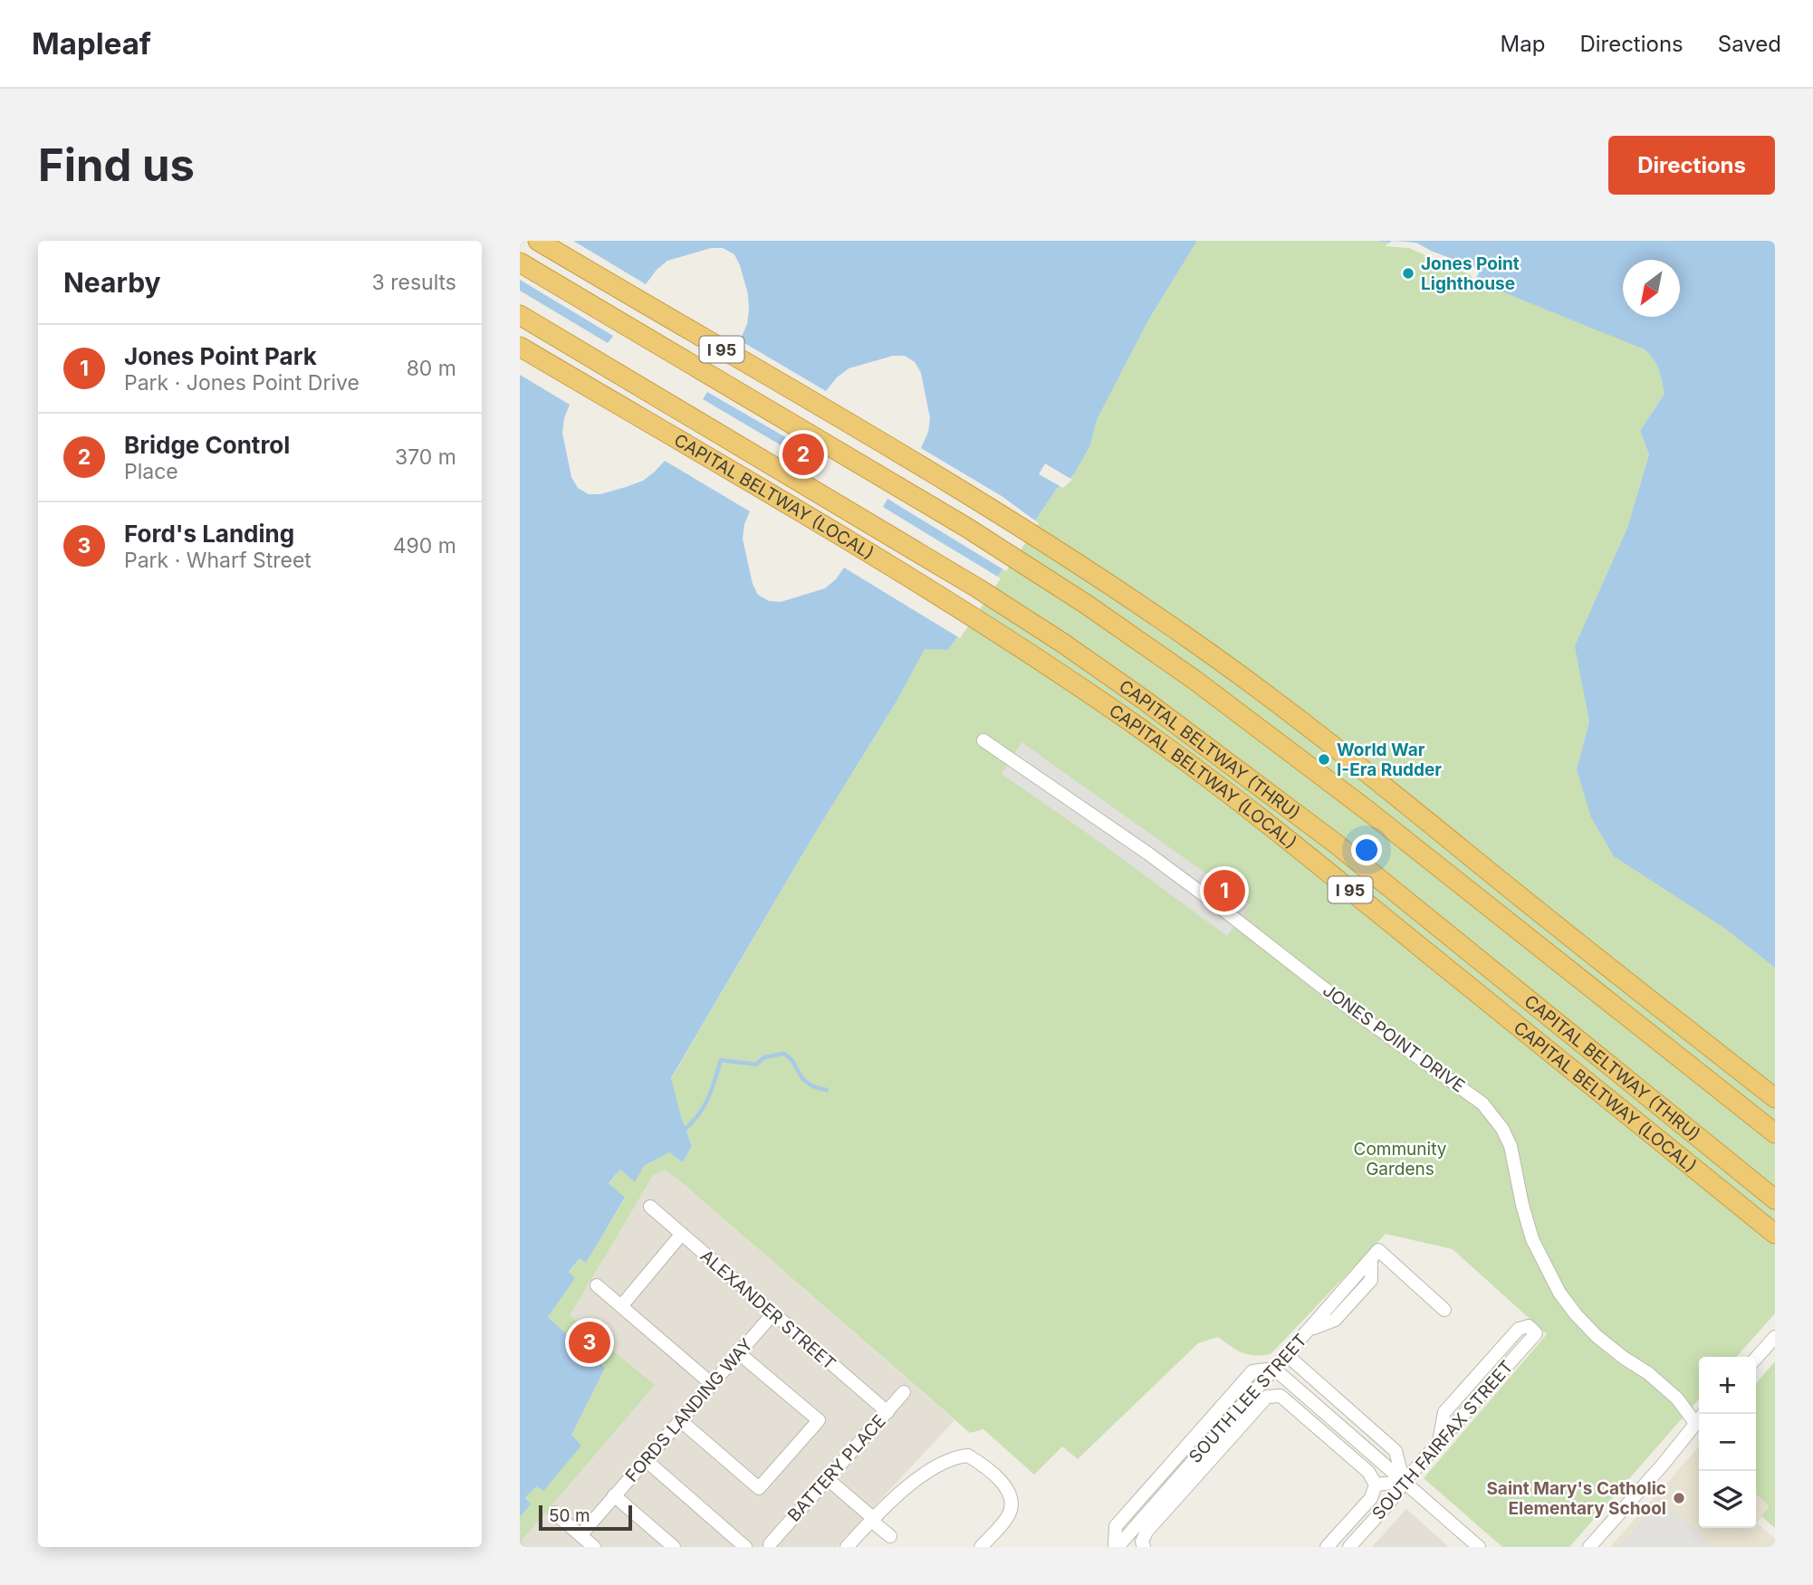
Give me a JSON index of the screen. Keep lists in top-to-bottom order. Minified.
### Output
{"streets":{"highway":["I 95","CAPITAL BELTWAY (LOCAL)","CAPITAL BELTWAY (THRU)"],"street":["JONES POINT DRIVE","ALEXANDER STREET","SOUTH LEE STREET","FORDS LANDING WAY","SOUTH FAIRFAX STREET","BATTERY PLACE"]},"crossings":[["ALEXANDER STREET","FORDS LANDING WAY"],["ALEXANDER STREET","BATTERY PLACE"]],"parks":["Community Gardens"],"places":["Jones Point Lighthouse","World War I-Era Rudder","Saint Mary's Catholic Elementary School"],"scale_bar":"50 m","north":"bottom left","page":{"header":"Mapleaf","nav":["Map","Directions","Saved"],"buttons":"Directions","title":"Find us","heading":["Nearby","3 results"],"list":[{"mark":"1","name":"Jones Point Park","note":"Park · Jones Point Drive","value":"80 m"},{"mark":"2","name":"Bridge Control","note":"Place","value":"370 m"},{"mark":"3","name":"Ford's Landing","note":"Park · Wharf Street","value":"490 m"}],"pins":["2","1","3"],"map_buttons":["+","−"],"scale":"50 m"}}
